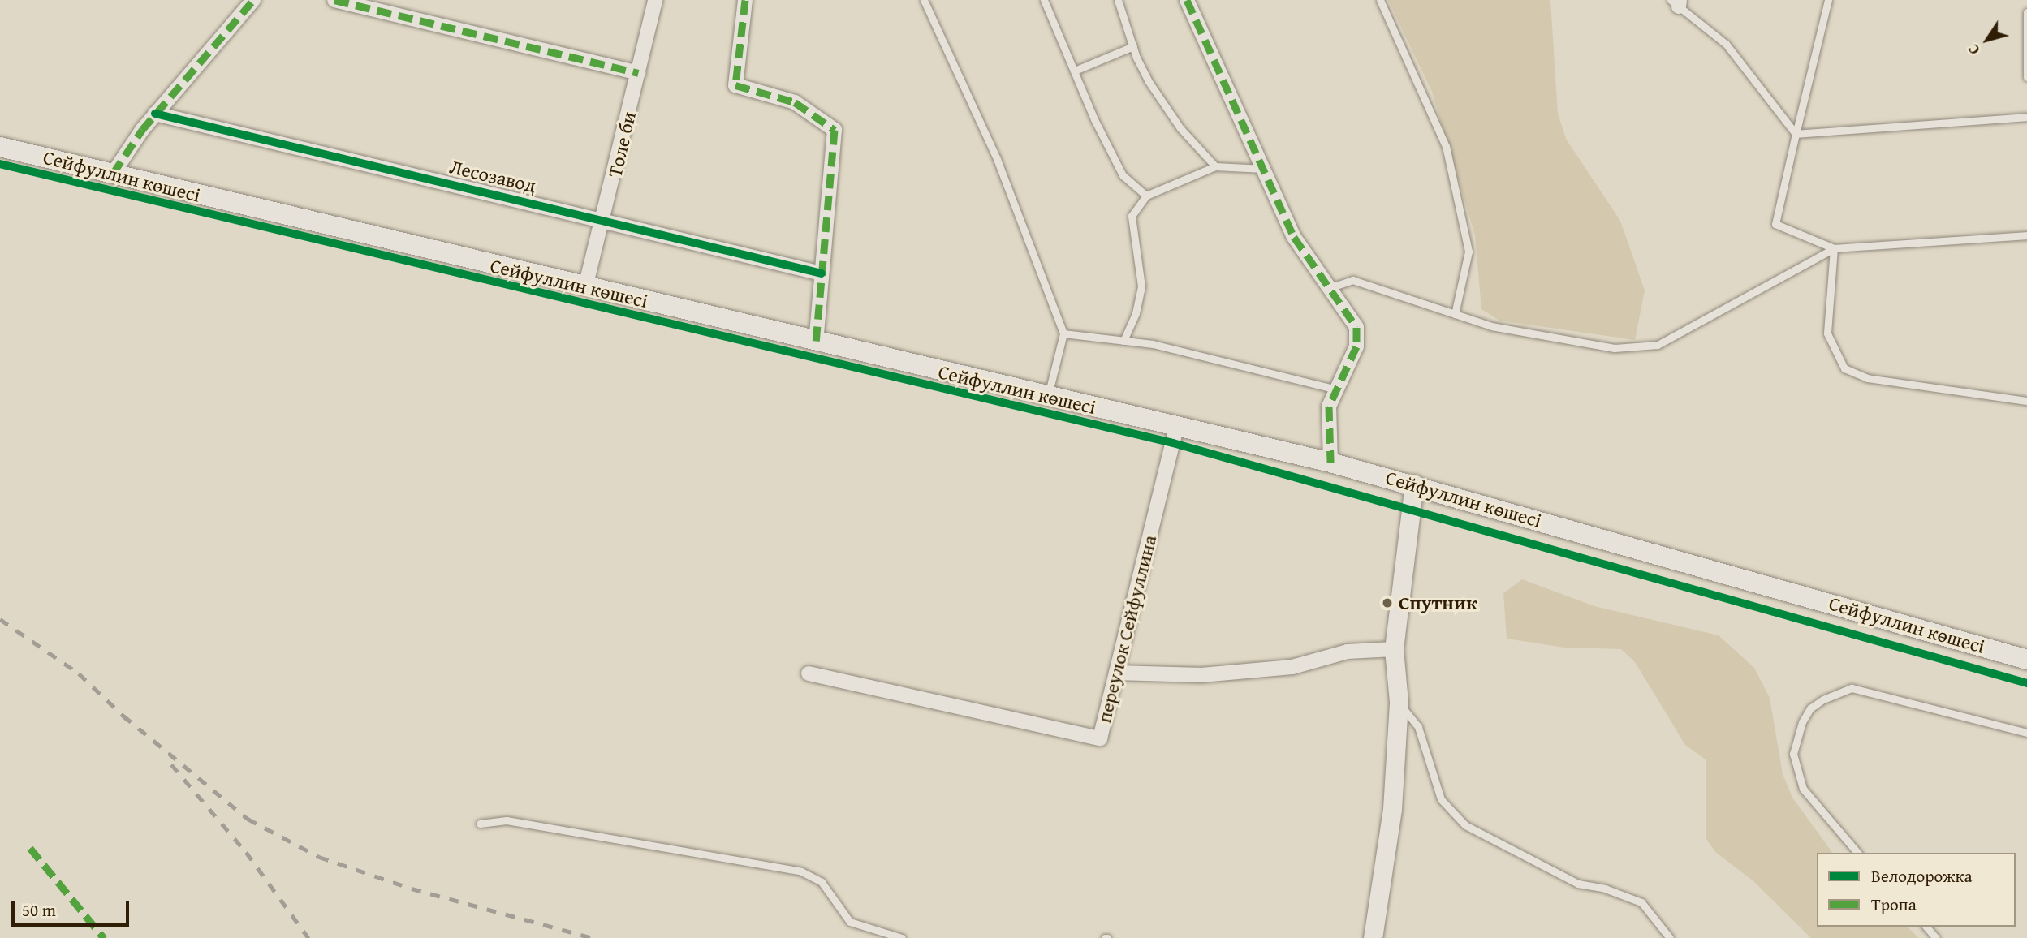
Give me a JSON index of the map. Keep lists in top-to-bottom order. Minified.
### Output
{"streets":{"main road":["Сейфуллин көшесі"],"street":["Толе би","Лесозавод","переулок Сейфуллина"]},"crossings":[["Толе би","Сейфуллин көшесі"],["Толе би","Лесозавод"],["Сейфуллин көшесі","переулок Сейфуллина"]],"places":["Спутник"],"legend":["Велодорожка","Тропа"],"scale_bar":"50 m","north":"bottom left"}
